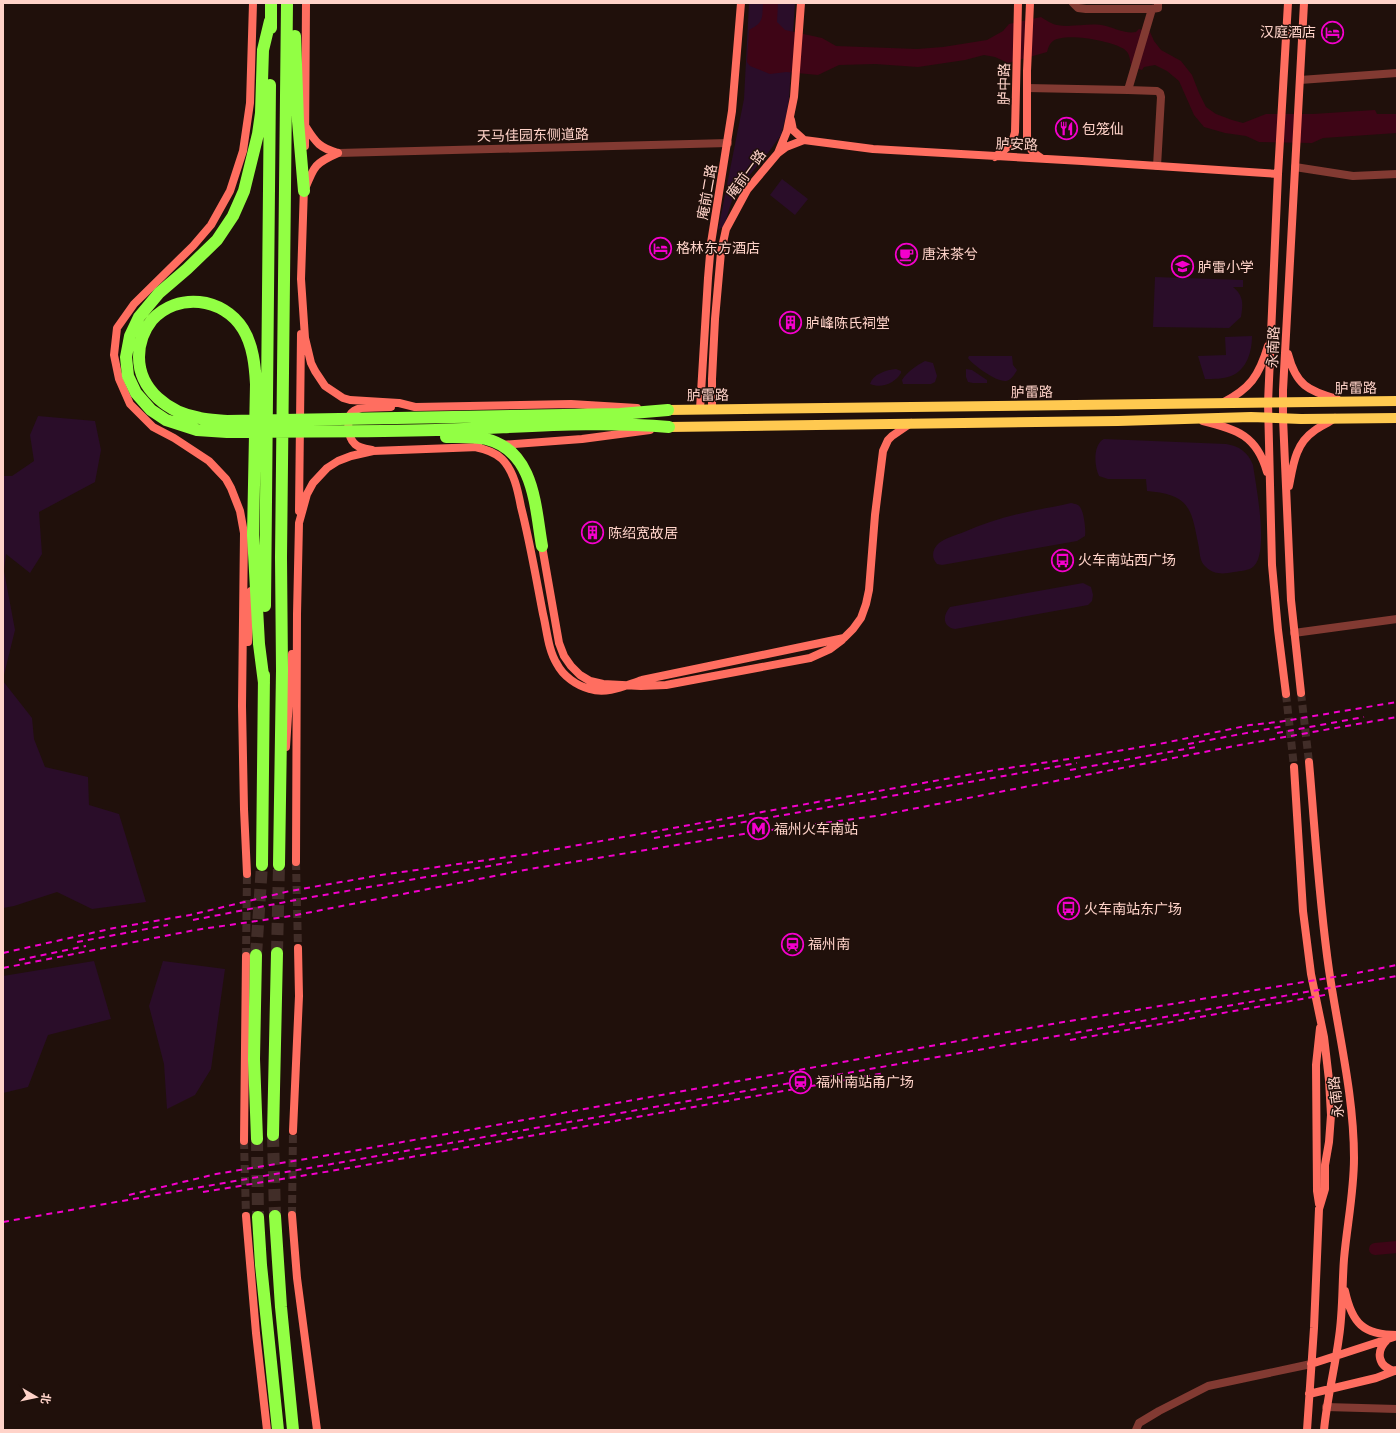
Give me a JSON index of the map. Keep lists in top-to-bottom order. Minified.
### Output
{"streets":{"main road":["胪中路","胪安路","庵前一路","庵前二路","永南路","胪雷路"],"street":["天马佳园东侧道路"]},"crossings":[["胪中路","胪安路"],["天马佳园东侧道路","庵前二路"],["庵前一路","胪雷路"],["庵前二路","胪雷路"],["永南路","胪雷路"]],"places":{"hotel":["汉庭酒店","格林东方酒店"],"restaurant":["包笼仙"],"cafe":["唐沫茶兮"],"school or university":["胪雷小学"],"building":["胪峰陈氏祠堂","陈绍宽故居"],"bus stop":["火车南站西广场","火车南站东广场"],"metro station":["福州火车南站"],"station":["福州南","福州南站甬广场"]},"north":"right"}
